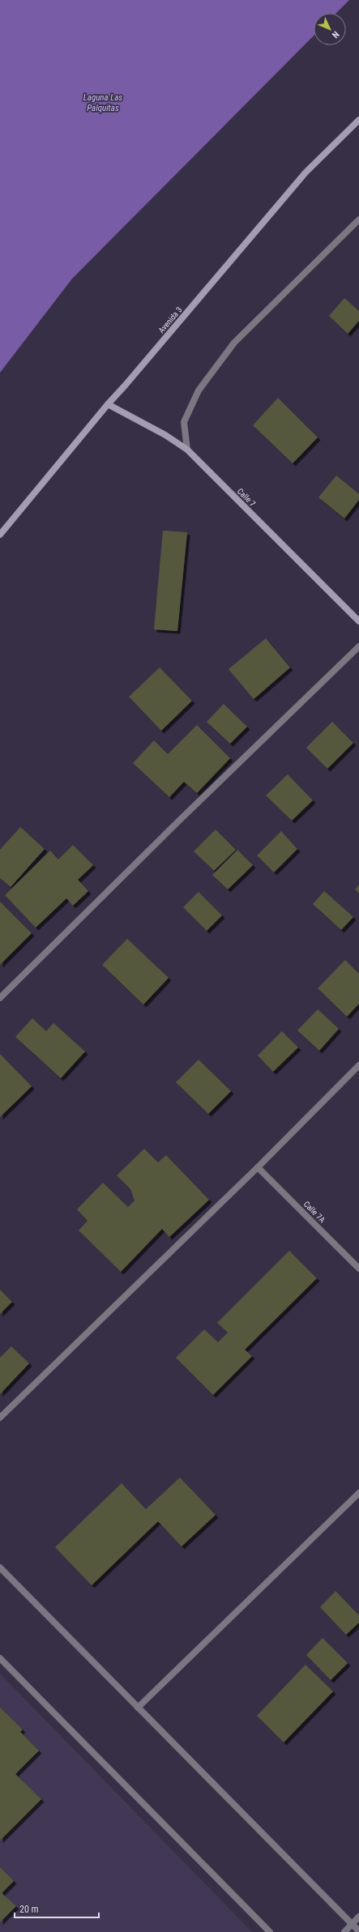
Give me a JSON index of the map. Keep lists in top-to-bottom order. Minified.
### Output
{"streets":{"main road":["Avenida 3","Calle 7"],"street":["Calle 7A"]},"crossings":[["Avenida 3","Calle 7"]],"water":["Laguna Las Palquitas"],"scale_bar":"20 m","north":"bottom right"}
